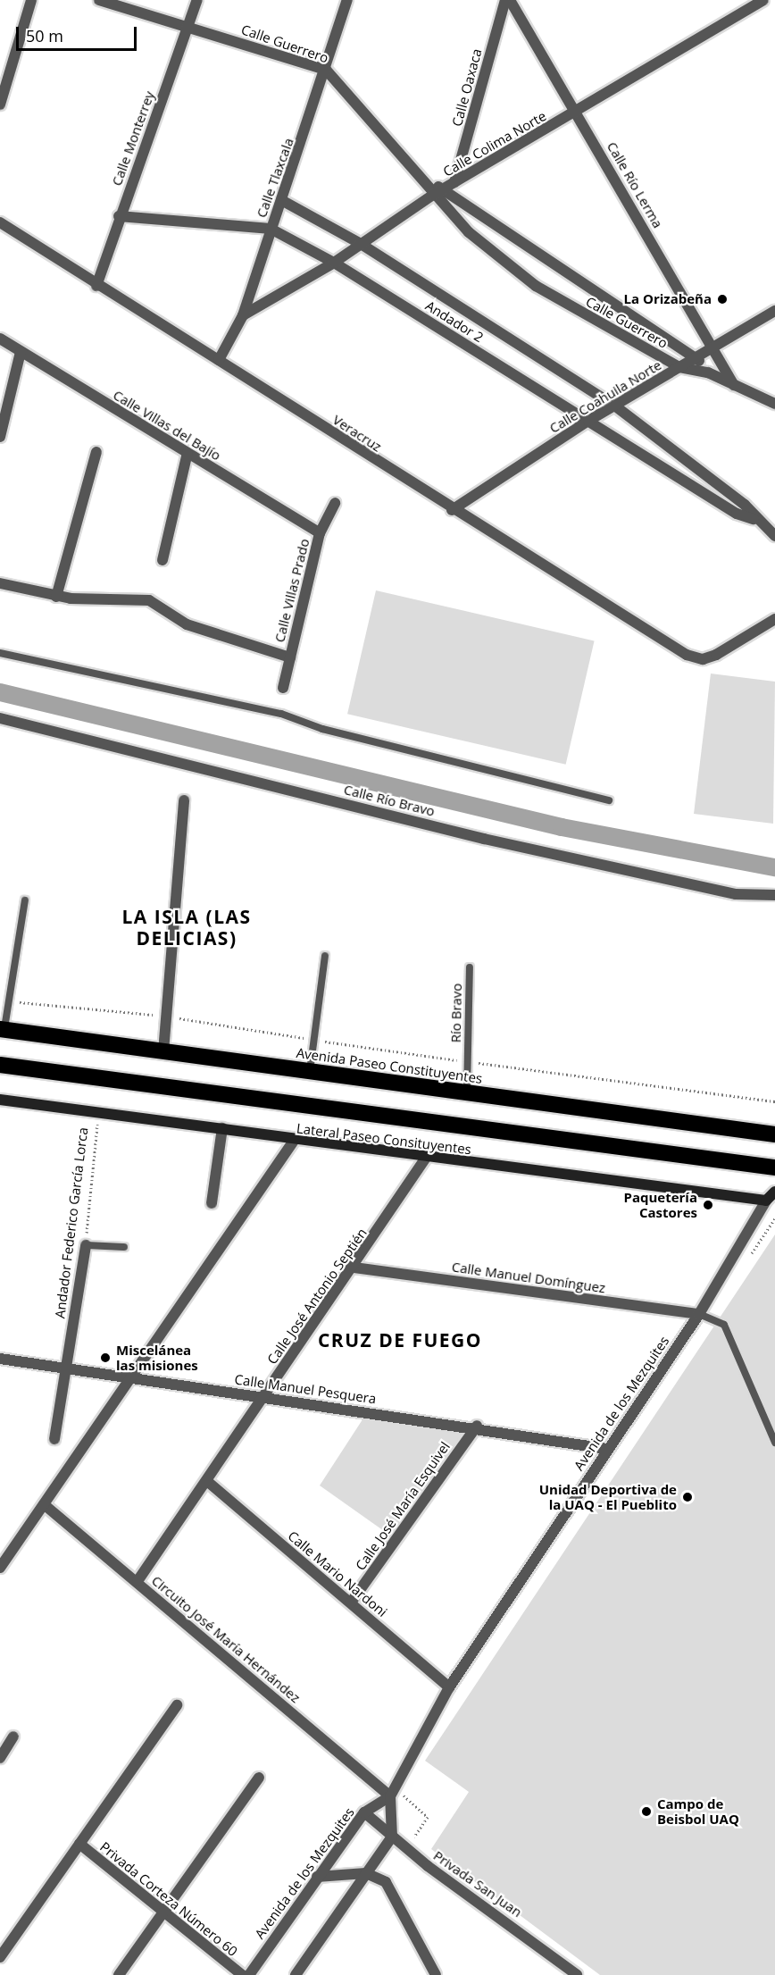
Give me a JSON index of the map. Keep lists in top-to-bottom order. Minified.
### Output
{"streets":{"highway":["Avenida Paseo Constituyentes"],"street":["Calle Guerrero","Calle Oaxaca","Calle Monterrey","Calle Colima Norte","Calle Tlaxcala","Calle Río Lerma","Andador 2","Calle Coahuila Norte","Calle Villas del Bajío","Veracruz","Calle Villas Prado","Calle Río Bravo","Lateral Paseo Consituyentes","Andador Federico García Lorca","Calle Manuel Domínguez","Calle José Antonio Septién","Calle Manuel Pesquera","Avenida de los Mezquites","Calle José María Esquivel","Calle Mario Nardoni","Circuito José María Hernández","Privada San Juan","Privada Corteza Número 60"],"lane":["Río Bravo"]},"crossings":[["Calle Guerrero","Calle Monterrey"],["Calle Guerrero","Calle Colima Norte"],["Calle Guerrero","Calle Tlaxcala"],["Calle Guerrero","Calle Río Lerma"],["Calle Guerrero","Calle Coahuila Norte"],["Calle Oaxaca","Calle Colima Norte"],["Calle Monterrey","Andador 2"],["Calle Monterrey","Veracruz"],["Calle Colima Norte","Calle Tlaxcala"],["Calle Colima Norte","Calle Río Lerma"],["Calle Colima Norte","Andador 2"],["Calle Tlaxcala","Andador 2"],["Calle Tlaxcala","Veracruz"],["Calle Río Lerma","Calle Coahuila Norte"],["Andador 2","Calle Coahuila Norte"],["Calle Coahuila Norte","Veracruz"],["Calle Villas del Bajío","Calle Villas Prado"],["Río Bravo","Avenida Paseo Constituyentes"],["Lateral Paseo Consituyentes","Andador Federico García Lorca"],["Lateral Paseo Consituyentes","Calle José Antonio Septién"],["Lateral Paseo Consituyentes","Avenida de los Mezquites"],["Andador Federico García Lorca","Calle Manuel Pesquera"],["Calle Manuel Domínguez","Calle José Antonio Septién"],["Calle Manuel Domínguez","Avenida de los Mezquites"],["Calle José Antonio Septién","Calle Manuel Pesquera"],["Calle José Antonio Septién","Calle Mario Nardoni"],["Calle José Antonio Septién","Circuito José María Hernández"],["Calle Manuel Pesquera","Avenida de los Mezquites"],["Calle Manuel Pesquera","Calle José María Esquivel"],["Avenida de los Mezquites","Calle Mario Nardoni"],["Avenida de los Mezquites","Circuito José María Hernández"],["Avenida de los Mezquites","Privada San Juan"],["Calle José María Esquivel","Calle Mario Nardoni"]],"districts":["LA ISLA (LAS DELICIAS)","CRUZ DE FUEGO"],"places":["La Orizabeña","Paquetería Castores","Miscelánea las misiones","Unidad Deportiva de la UAQ - El Pueblito","Campo de Beisbol UAQ"],"scale_bar":"50 m"}
